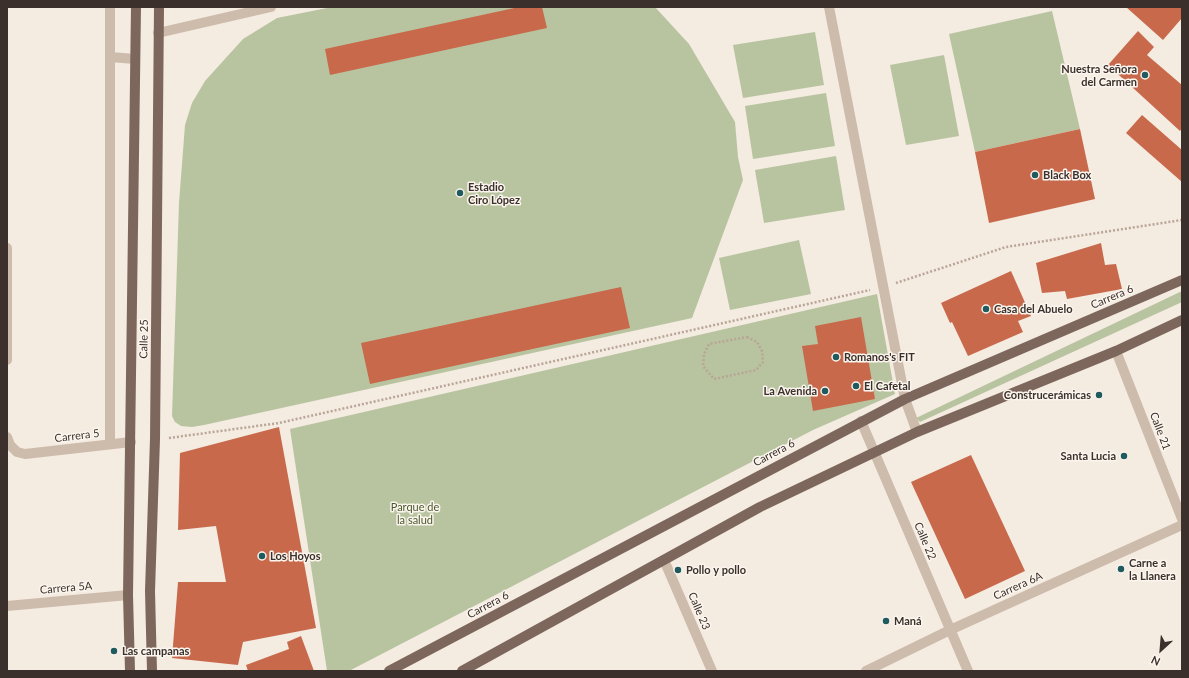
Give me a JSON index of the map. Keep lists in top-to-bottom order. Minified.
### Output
{"streets":{"main road":["Carrera 6","Calle 25"],"street":["Calle 21","Carrera 5","Calle 22","Carrera 6A","Carrera 5A","Calle 23"]},"crossings":[["Carrera 6","Calle 22"],["Calle 25","Carrera 5"],["Calle 25","Carrera 5A"],["Calle 22","Carrera 6A"]],"parks":["Parque de la salud"],"places":["Nuestra Señora del Carmen","Black Box","Estadio Ciro López","Casa del Abuelo","Romanos's FIT","El Cafetal","La Avenida","Construcerámicas","Santa Lucia","Los Hoyos","Carne a la Llanera","Pollo y pollo","Maná","Las campanas"],"north":"bottom left"}
